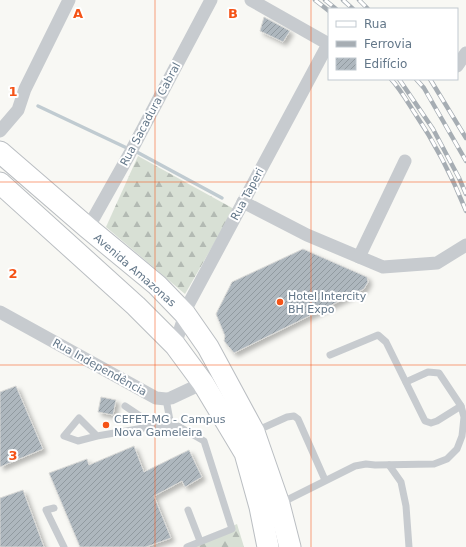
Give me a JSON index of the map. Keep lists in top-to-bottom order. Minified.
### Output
{"streets":{"main road":["Avenida Amazonas"],"street":["Rua Sacadura Cabral","Rua Taperi","Rua Independência"]},"crossings":[["Rua Sacadura Cabral","Avenida Amazonas"],["Rua Taperi","Avenida Amazonas"]],"places":["Hotel Intercity BH Expo","CEFET-MG - Campus Nova Gameleira"],"legend":["Rua","Ferrovia","Edifício"],"grid":{"columns":["A","B"],"rows":["1","2","3"]}}
